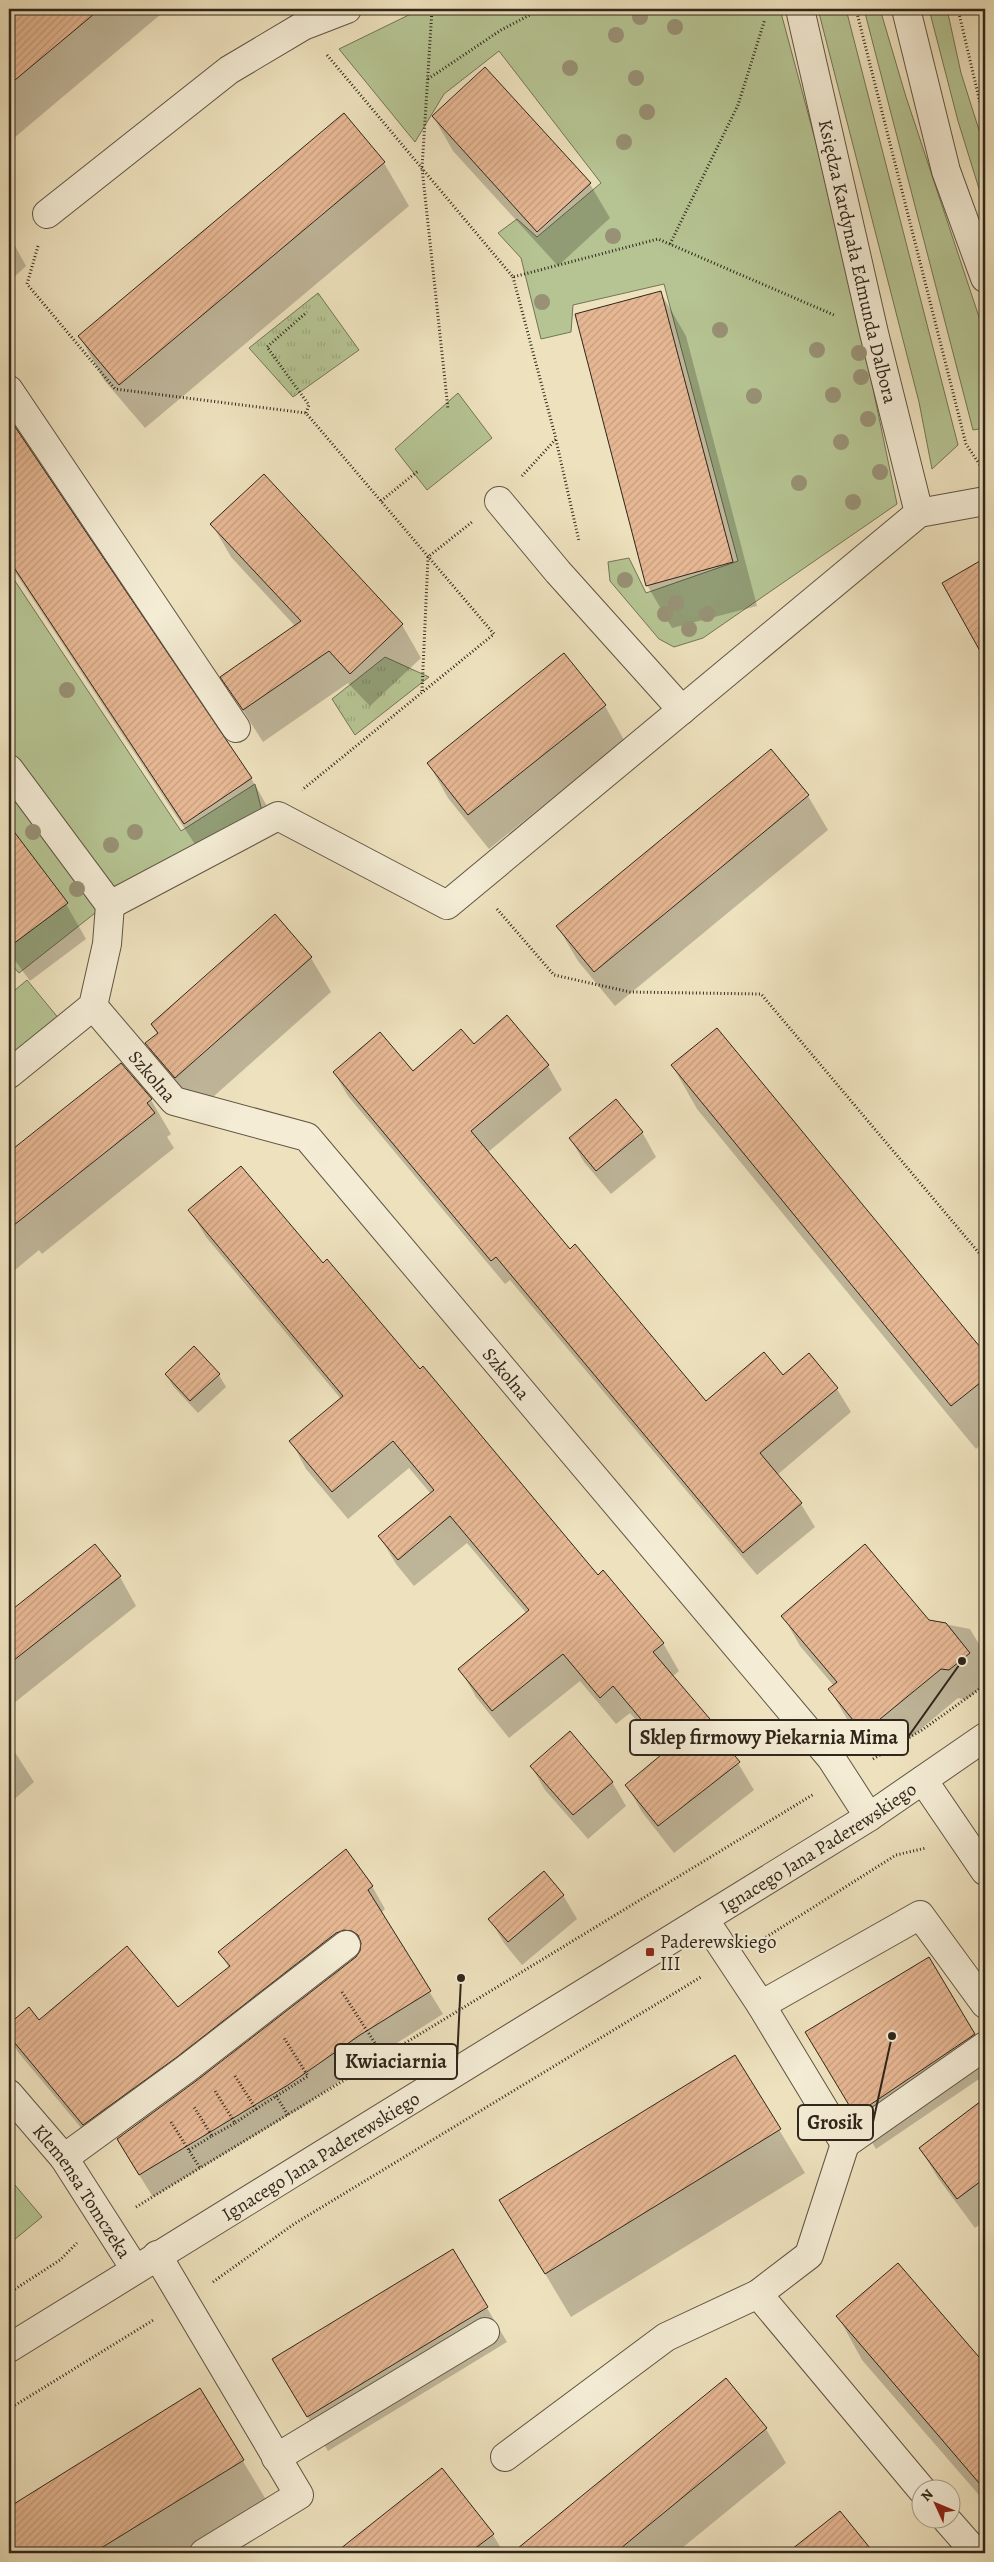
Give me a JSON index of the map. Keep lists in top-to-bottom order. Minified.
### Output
{"streets":{"street":["Księdza Kardynała Edmunda Dalbora","Szkolna","Ignacego Jana Paderewskiego","Klemensa Tomczeka"]},"crossings":[["Szkolna","Ignacego Jana Paderewskiego"],["Ignacego Jana Paderewskiego","Klemensa Tomczeka"]],"places":{"other":["Sklep firmowy Piekarnia Mima","Kwiaciarnia","Grosik"],"transit":["Paderewskiego III"]},"north":"top left"}
